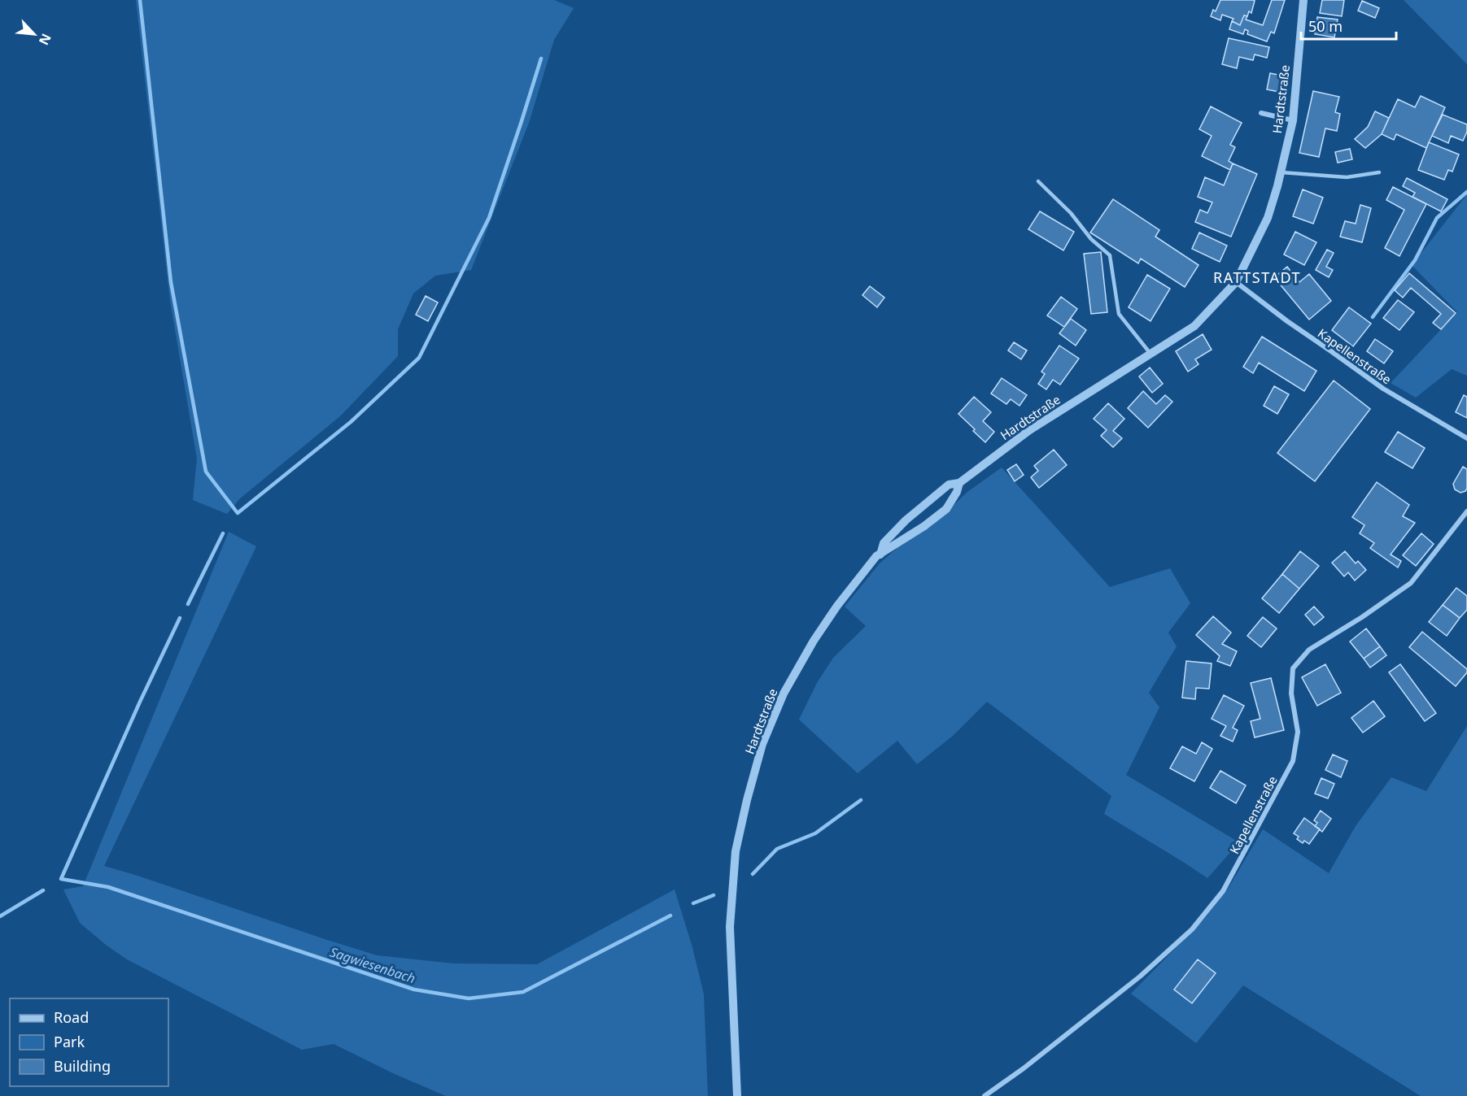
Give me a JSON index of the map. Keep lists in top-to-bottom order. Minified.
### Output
{"streets":{"street":["Hardtstraße","Kapellenstraße"]},"crossings":[["Hardtstraße","Kapellenstraße"]],"districts":["RATTSTADT"],"water":["Sagwiesenbach"],"legend":["Road","Park","Building"],"scale_bar":"50 m","north":"bottom right"}
